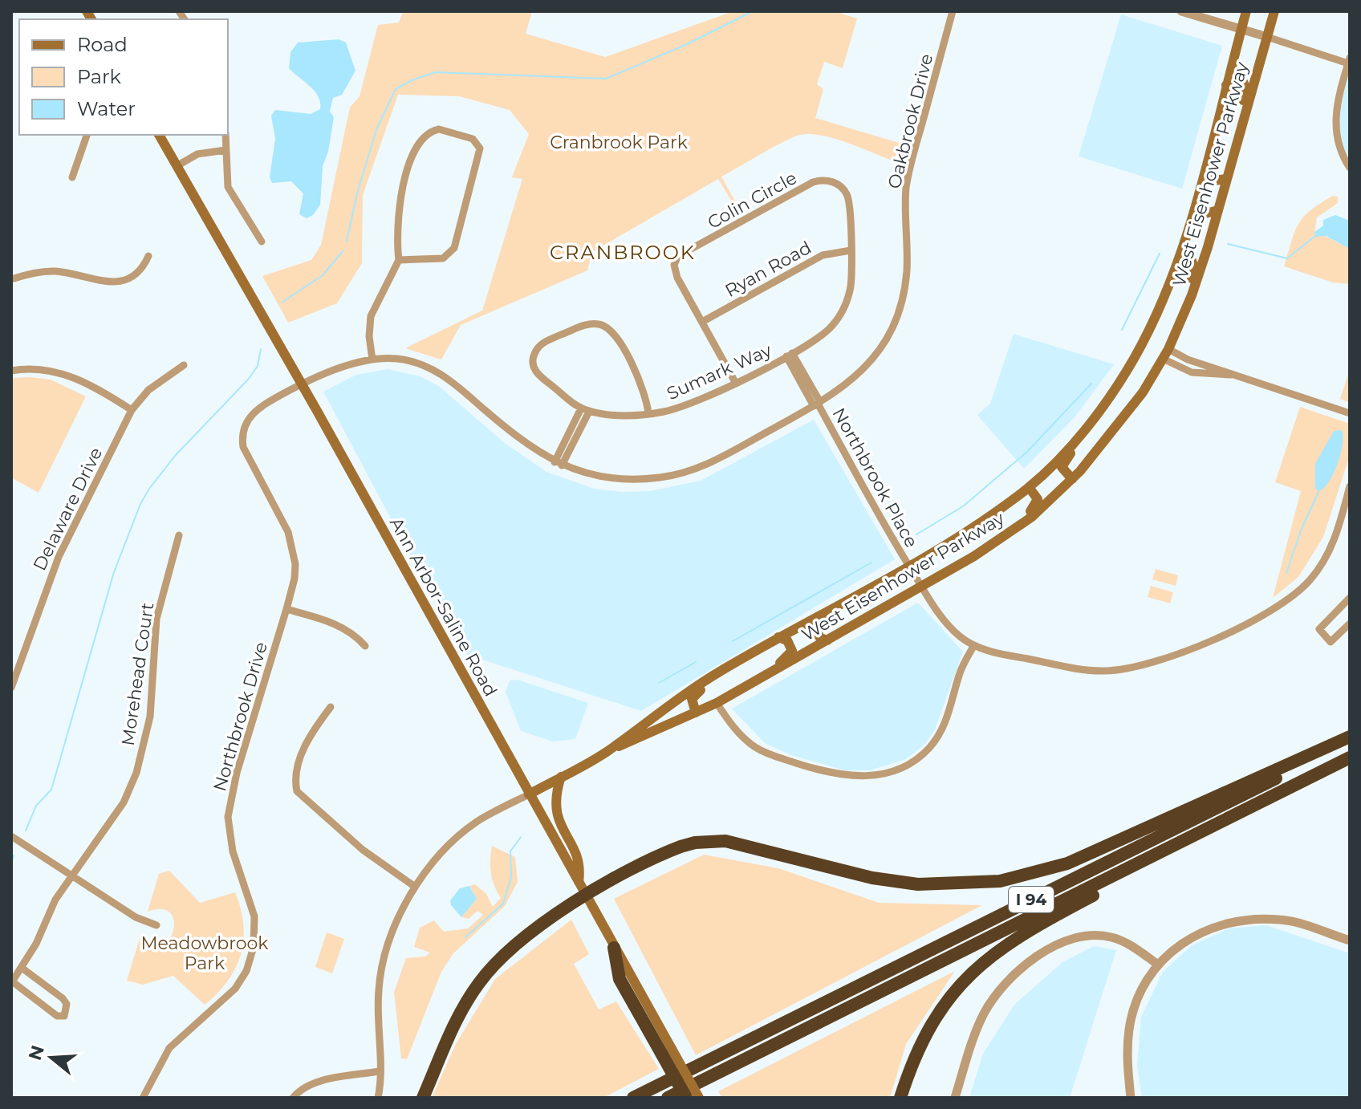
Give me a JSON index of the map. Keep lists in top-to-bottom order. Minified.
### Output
{"streets":{"highway":["I 94"],"main road":["West Eisenhower Parkway","Ann Arbor-Saline Road"],"street":["Oakbrook Drive","Colin Circle","Ryan Road","Sumark Way","Northbrook Place","Delaware Drive","Morehead Court","Northbrook Drive"]},"crossings":[["Oakbrook Drive","Northbrook Place"],["West Eisenhower Parkway","Northbrook Place"],["West Eisenhower Parkway","Ann Arbor-Saline Road"],["Colin Circle","Ryan Road"],["Colin Circle","Sumark Way"],["Ryan Road","Sumark Way"],["Sumark Way","Northbrook Place"],["Ann Arbor-Saline Road","Northbrook Drive"]],"districts":["CRANBROOK"],"parks":["Cranbrook Park","Meadowbrook Park"],"legend":["Road","Park","Water"],"north":"left"}
